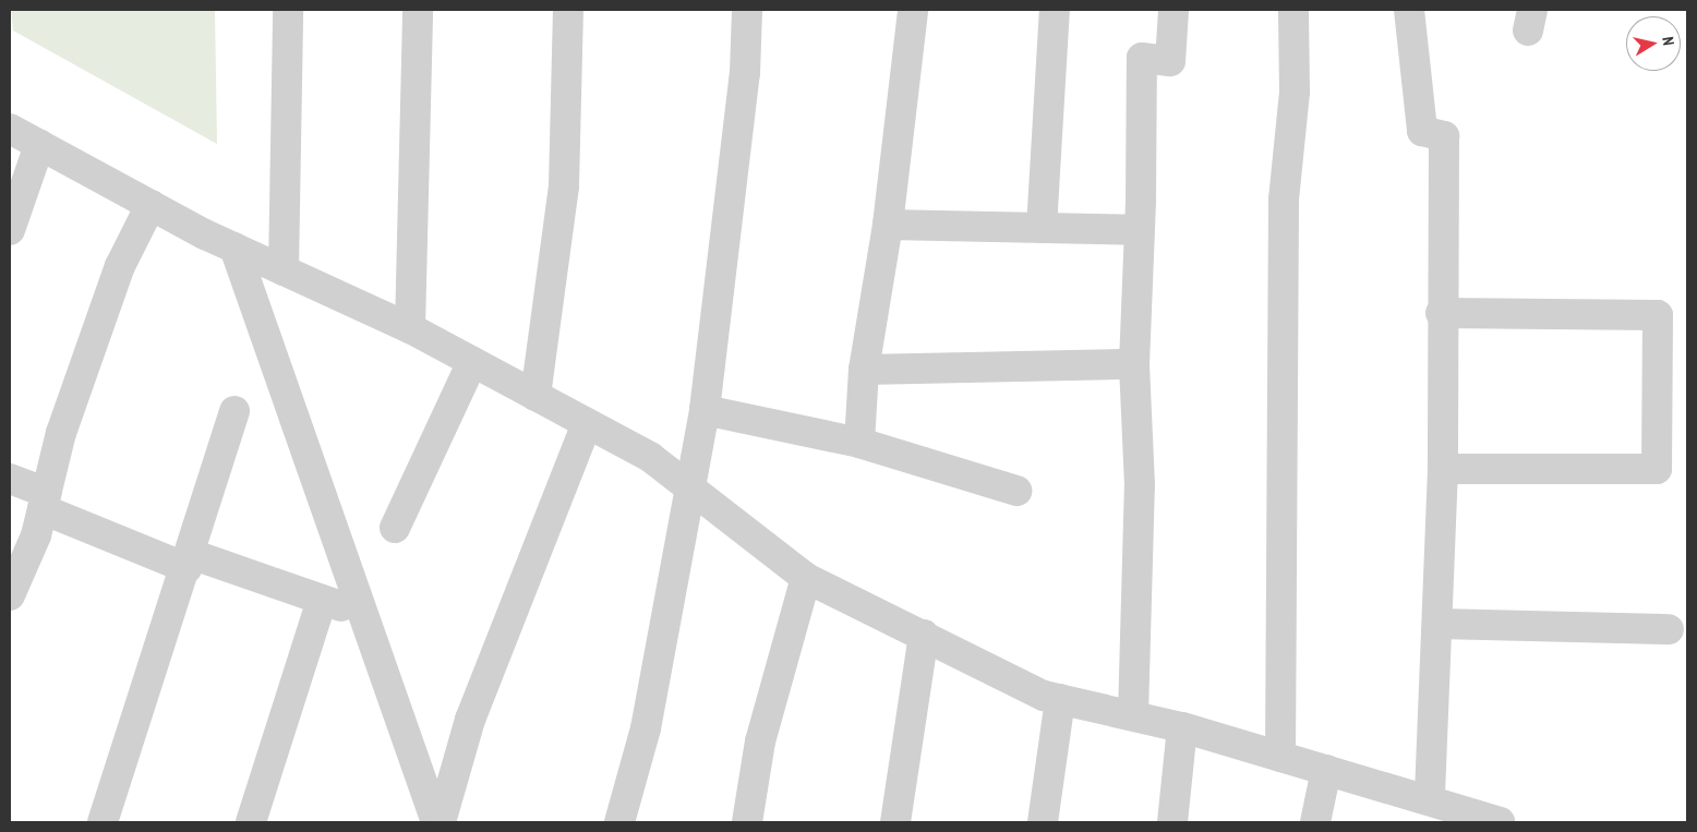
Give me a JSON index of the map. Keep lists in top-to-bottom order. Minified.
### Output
{"north":"right"}
